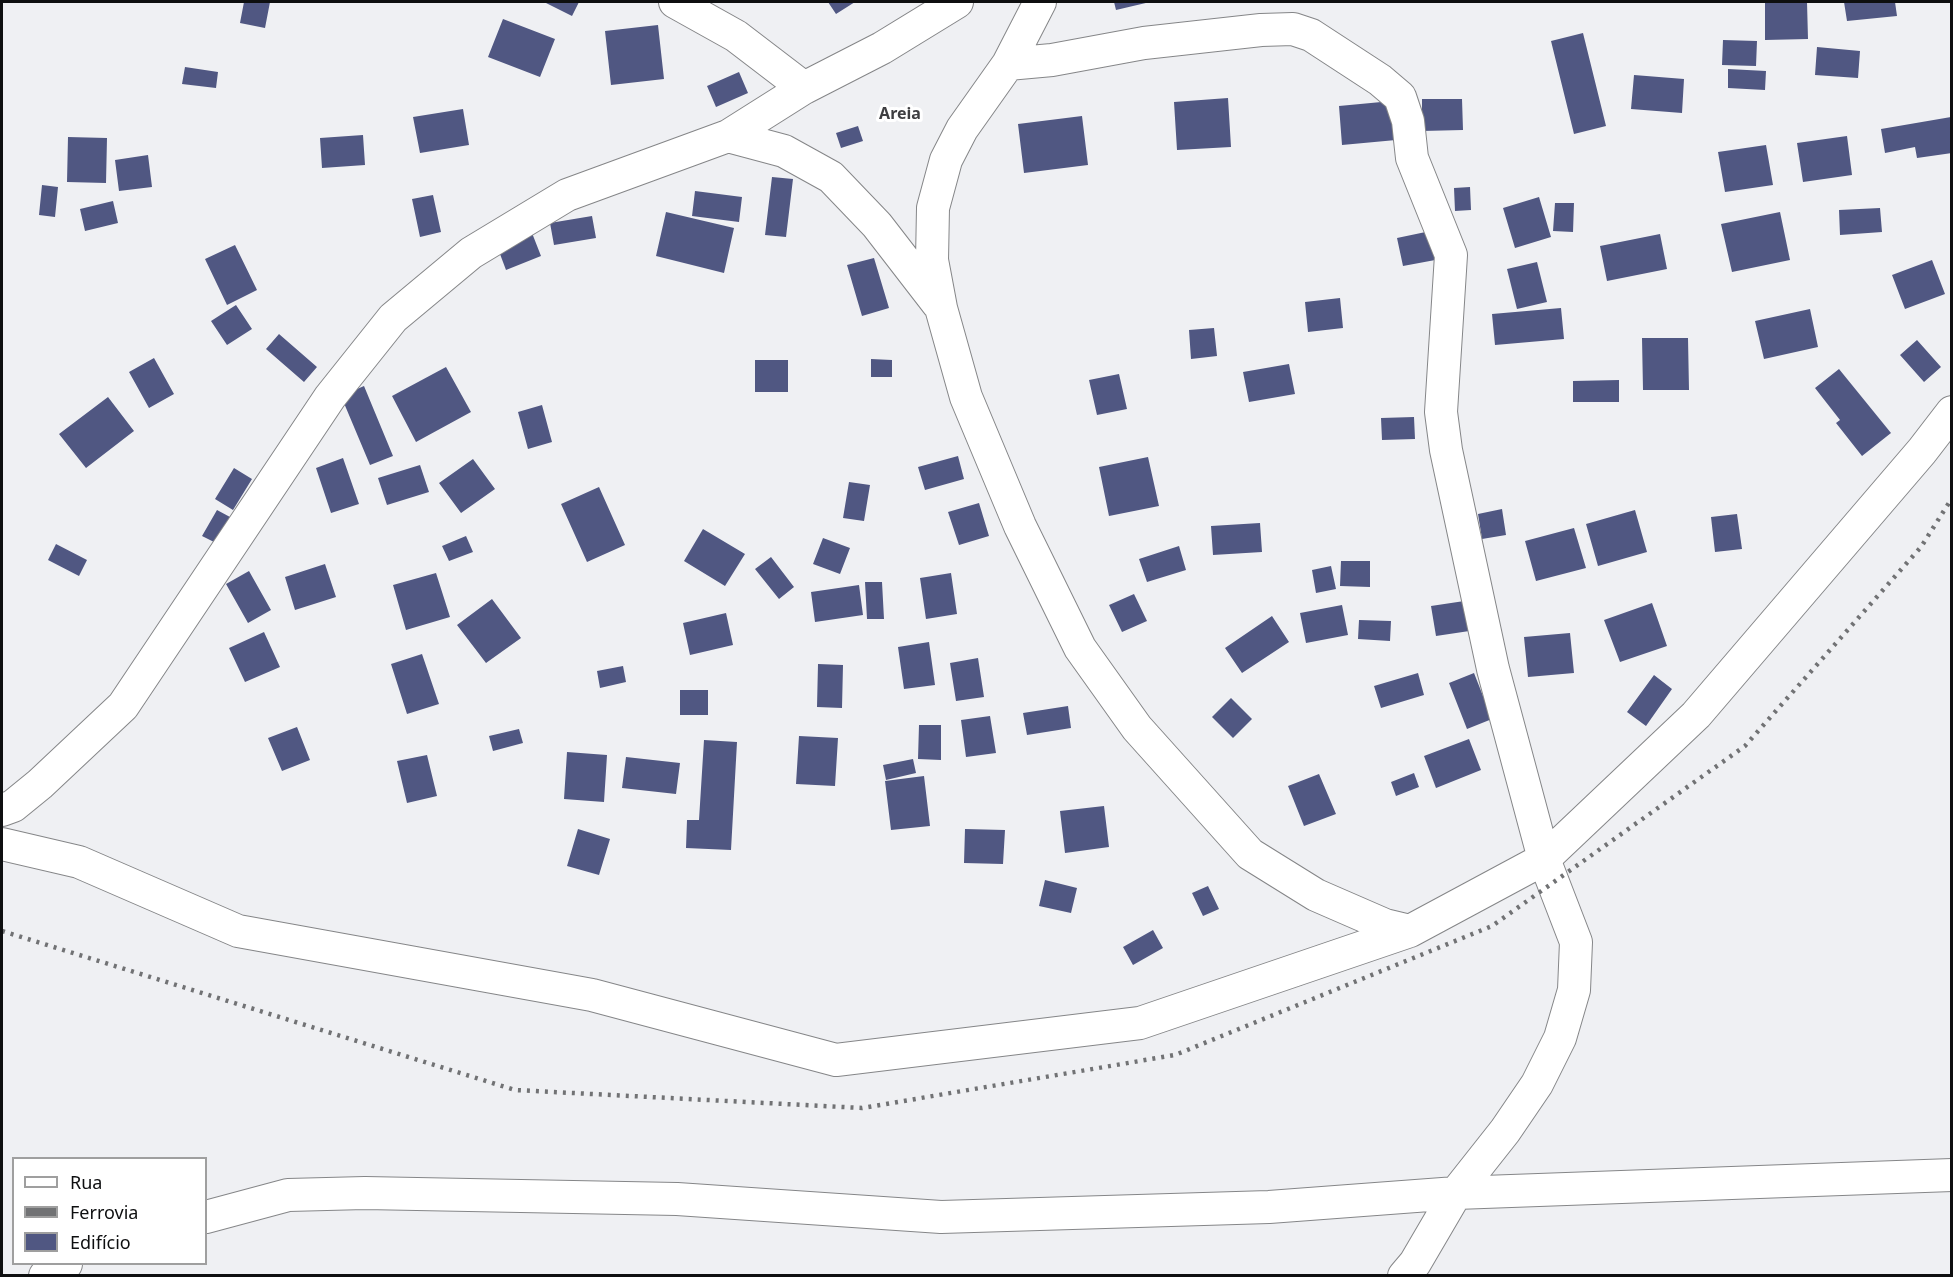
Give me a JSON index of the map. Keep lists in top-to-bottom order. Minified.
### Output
{"districts":["Areia"],"legend":["Rua","Ferrovia","Edifício"]}
